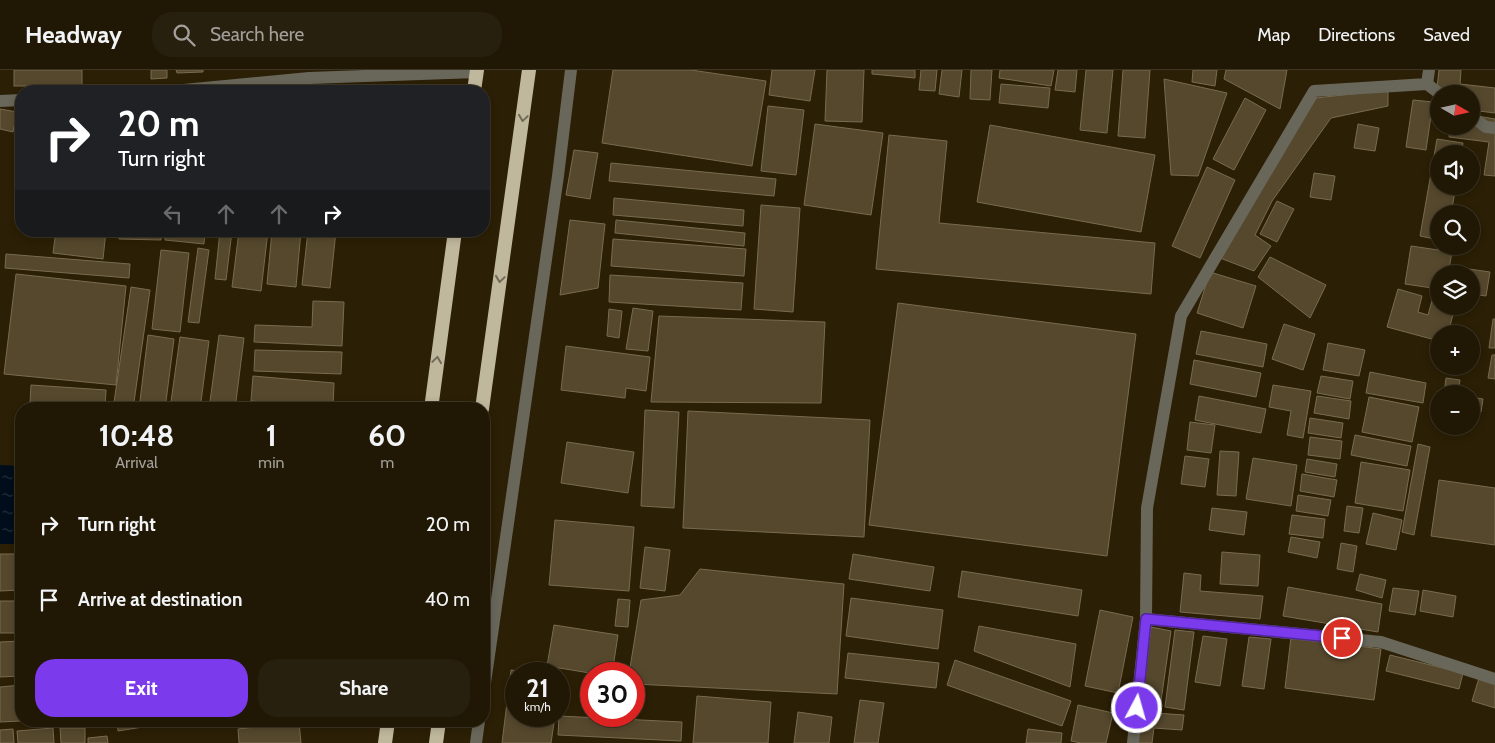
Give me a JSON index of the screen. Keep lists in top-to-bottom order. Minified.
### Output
{"north":"right","page":{"header":"Headway","search":"Search here","nav":["Map","Directions","Saved"],"map_buttons":["+","−"],"turn":["20 m","Turn right"],"eta":["10:48","Arrival","1","min","60","m"],"list":[{"name":"Turn right","value":"20 m"},{"name":"Arrive at destination","value":"40 m"}],"buttons":["Exit","Share"],"speed":"21 km/h","limit":"30"}}
